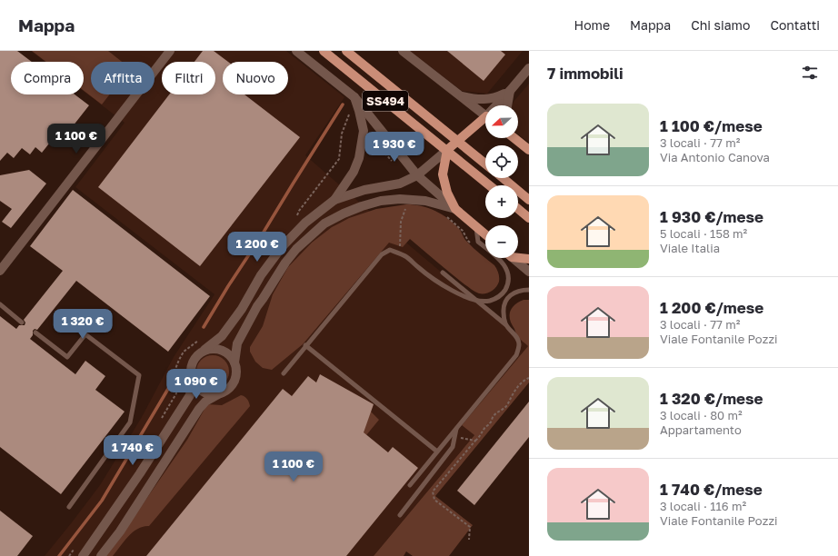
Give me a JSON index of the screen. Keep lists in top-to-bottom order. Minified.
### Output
{"streets":{"main road":["SS494"]},"north":"left","page":{"header":"Mappa","nav":["Home","Mappa","Chi siamo","Contatti"],"heading":"7 immobili","chip":["Compra","Affitta","Filtri","Nuovo"],"list":[{"name":"1 100 €/mese","note":"3 locali · 77 m² · Via Antonio Canova"},{"name":"1 930 €/mese","note":"5 locali · 158 m² · Viale Italia"},{"name":"1 200 €/mese","note":"3 locali · 77 m² · Viale Fontanile Pozzi"},{"name":"1 320 €/mese","note":"3 locali · 80 m² · Appartamento"},{"name":"1 740 €/mese","note":"3 locali · 116 m² · Viale Fontanile Pozzi"}],"map_buttons":["+","−"],"price":["1 100 €","1 930 €","1 200 €","1 320 €","1 090 €","1 740 €","1 100 €"]}}
